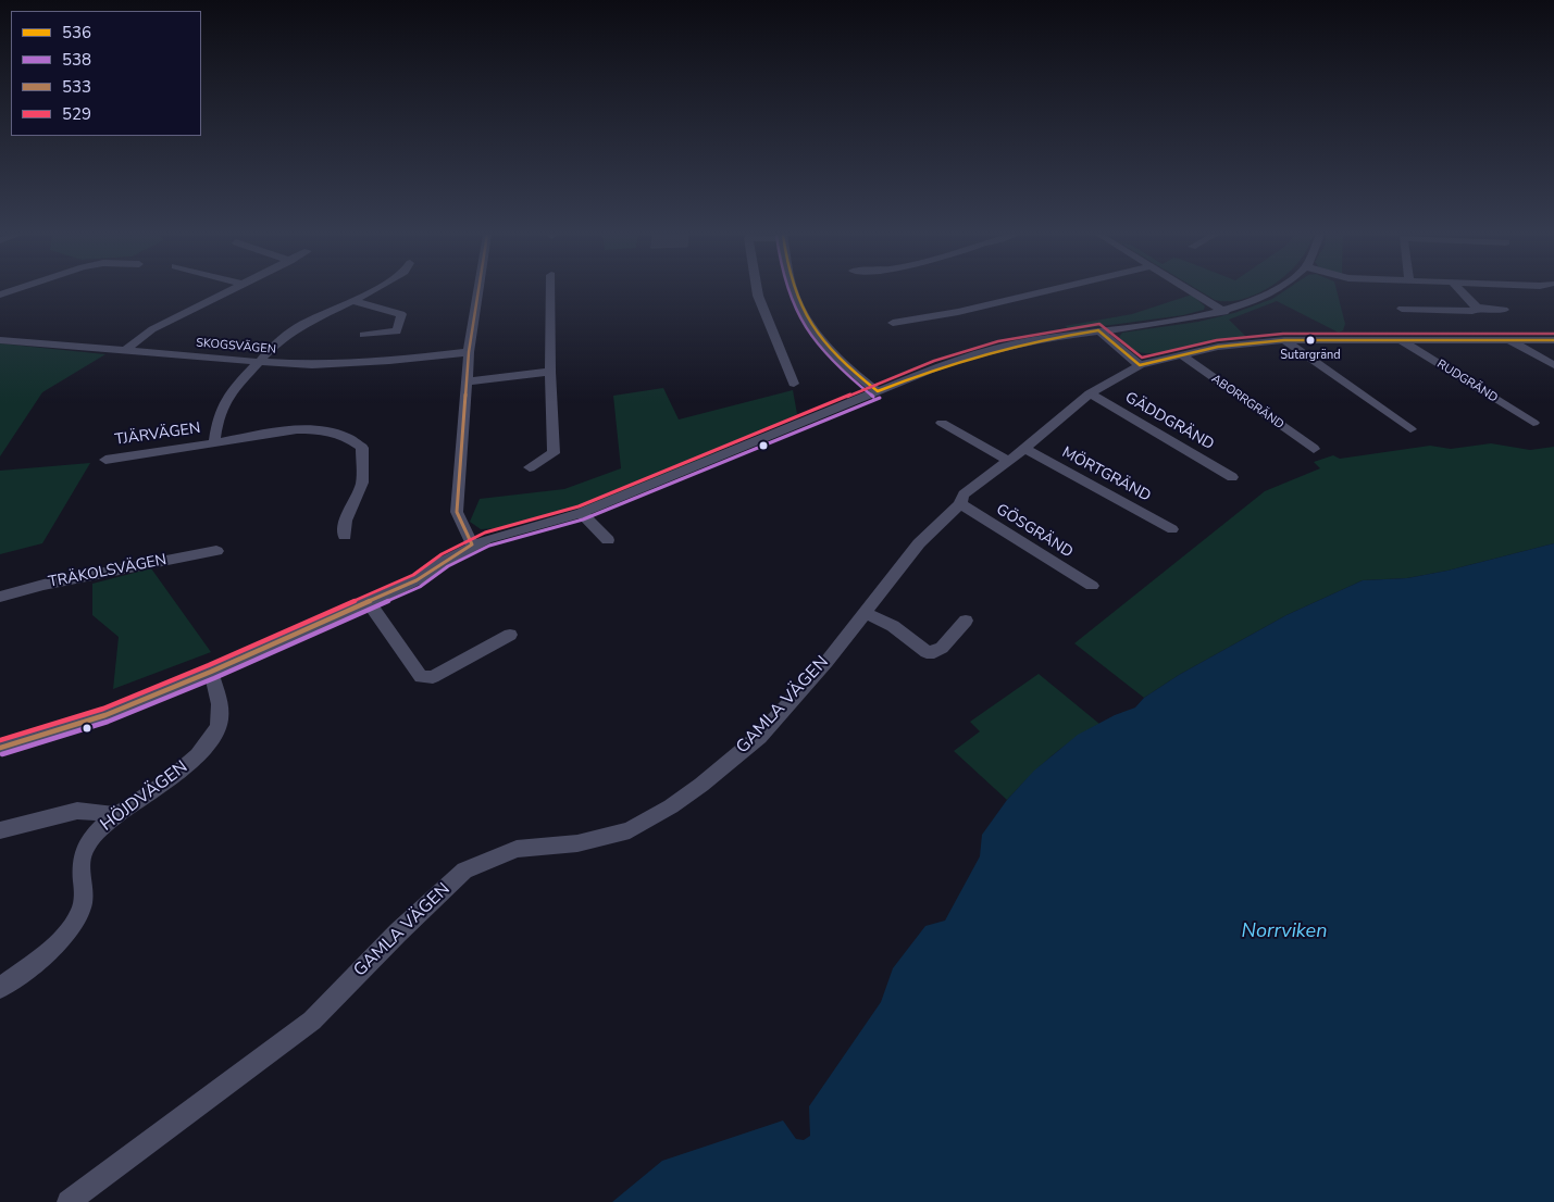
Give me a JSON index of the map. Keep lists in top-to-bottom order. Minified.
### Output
{"streets":{"street":["SKOGSVÄGEN","RUDGRÄND","ABORRGRÄND","GÄDDGRÄND","TJÄRVÄGEN","MÖRTGRÄND","GÖSGRÄND","TRÄKOLSVÄGEN","GAMLA VÄGEN","HÖJDVÄGEN"]},"crossings":[["RUDGRÄND","GAMLA VÄGEN"],["ABORRGRÄND","GAMLA VÄGEN"],["GÄDDGRÄND","GAMLA VÄGEN"],["MÖRTGRÄND","GAMLA VÄGEN"],["GÖSGRÄND","GAMLA VÄGEN"]],"water":["Norrviken"],"places":["Sutargränd"],"lines":["transit line 536","transit line 538","transit line 533","transit line 529"],"legend":["536","538","533","529"]}
